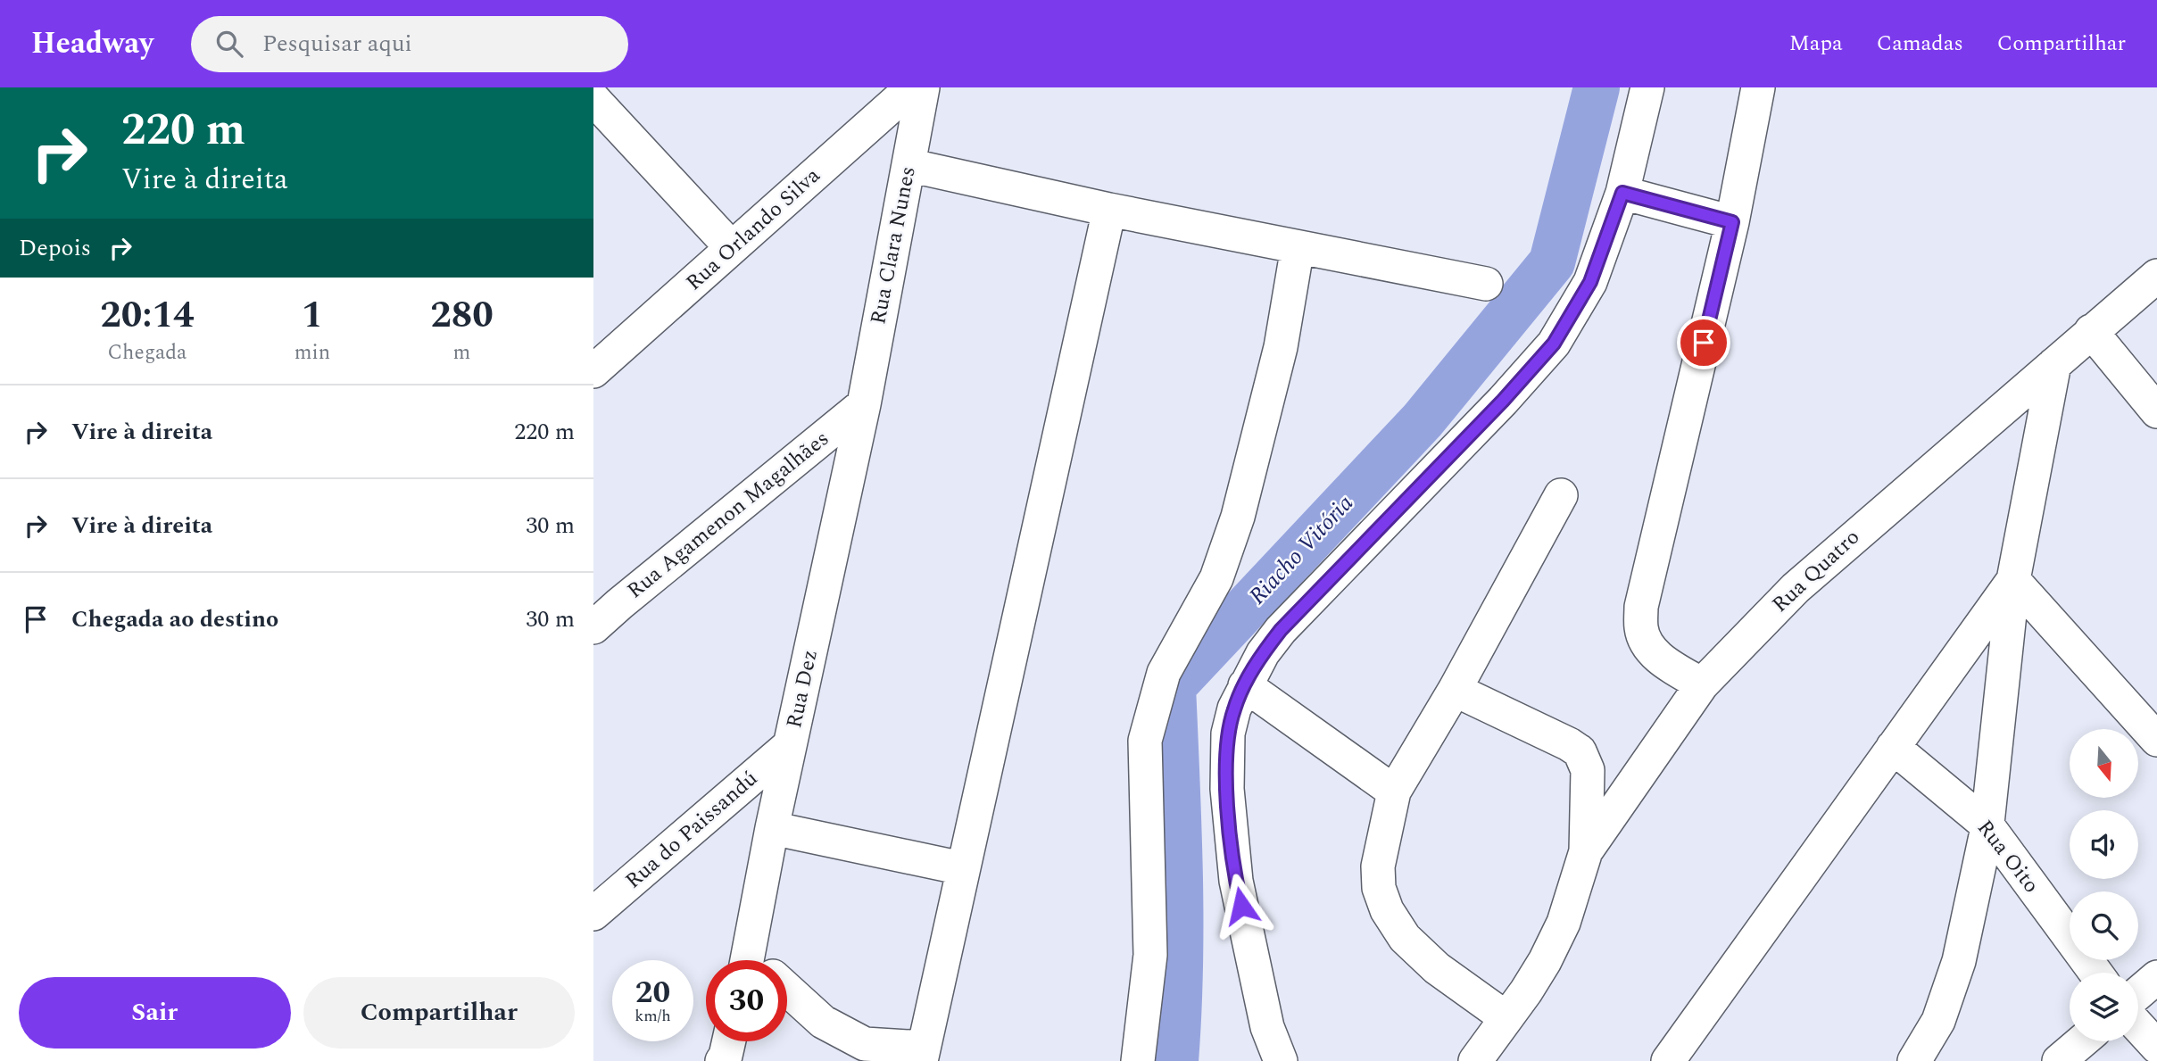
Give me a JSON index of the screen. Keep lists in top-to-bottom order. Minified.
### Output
{"streets":{"street":["Rua Orlando Silva","Rua Clara Nunes","Rua Agamenon Magalhães","Rua Quatro","Rua Dez","Rua do Paissandú","Rua Oito"]},"crossings":[["Rua Clara Nunes","Rua Agamenon Magalhães"],["Rua Clara Nunes","Rua Dez"],["Rua Agamenon Magalhães","Rua Dez"],["Rua Dez","Rua do Paissandú"]],"water":["Riacho Vitória"],"north":"bottom","page":{"header":"Headway","search":"Pesquisar aqui","nav":["Mapa","Camadas","Compartilhar"],"turn":["220 m","Vire à direita"],"then":"Depois","eta":["20:14","Chegada","1","min","280","m"],"list":[{"name":"Vire à direita","value":"220 m"},{"name":"Vire à direita","value":"30 m"},{"name":"Chegada ao destino","value":"30 m"}],"speed":"20 km/h","limit":"30","buttons":["Sair","Compartilhar"]}}
